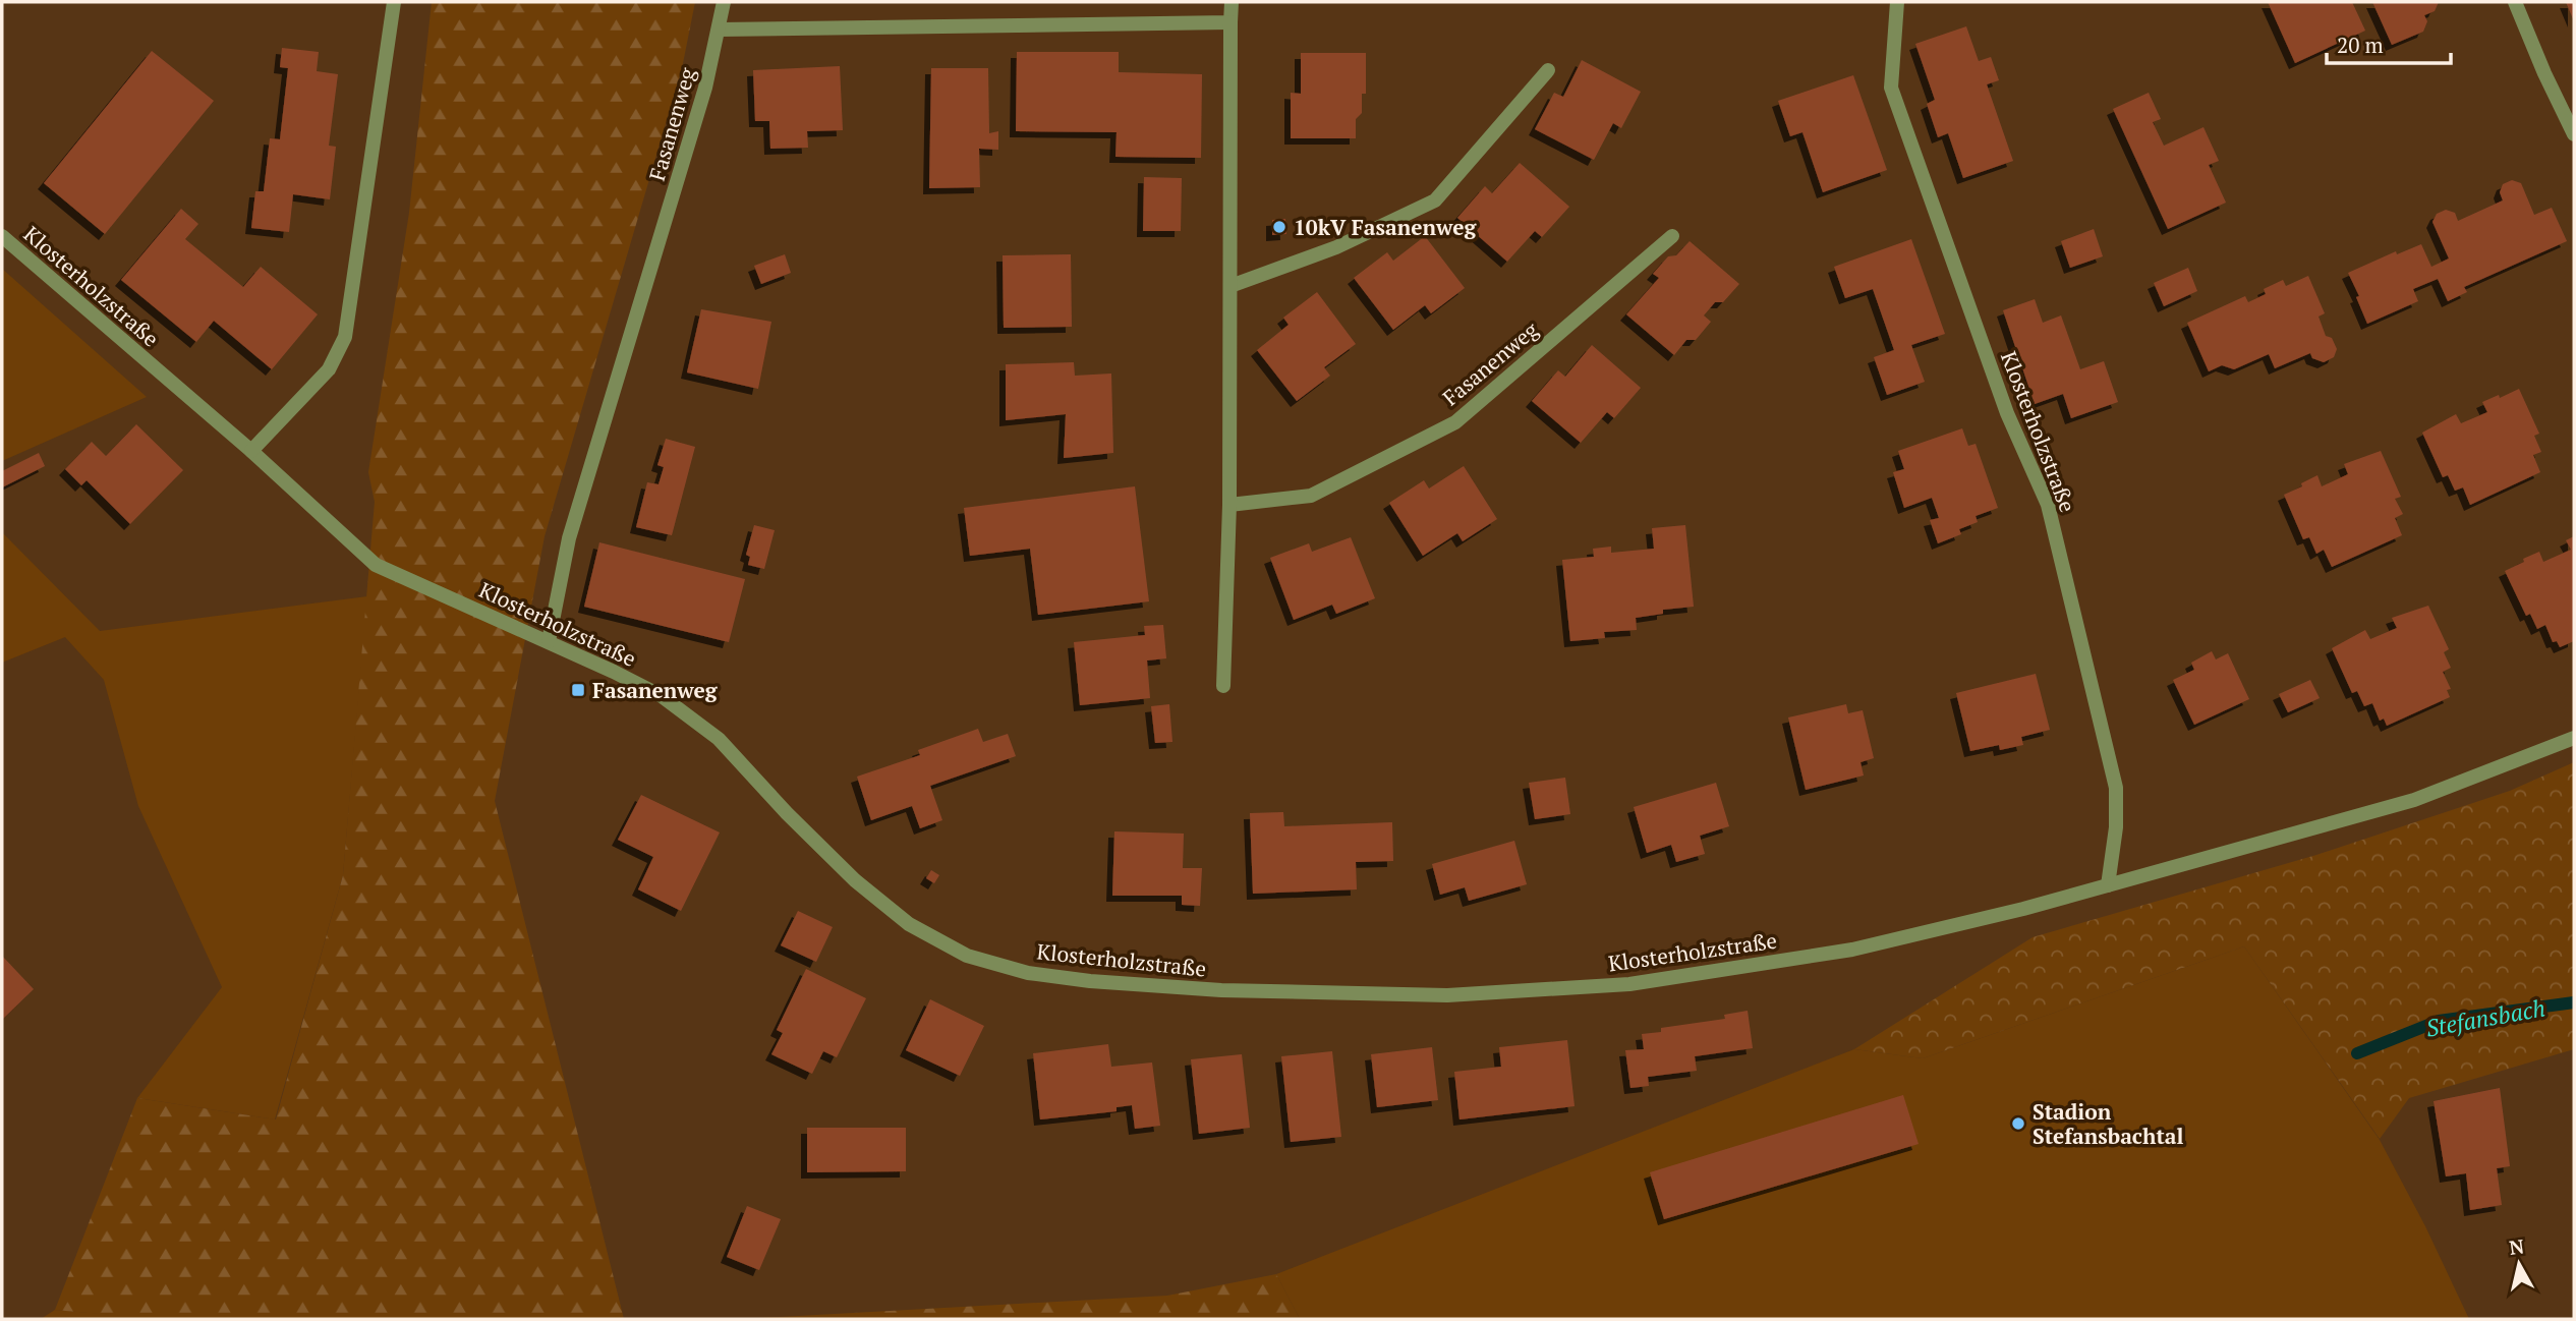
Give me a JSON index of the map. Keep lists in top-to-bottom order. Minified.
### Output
{"streets":{"street":["Fasanenweg","Klosterholzstraße"]},"crossings":[["Fasanenweg","Klosterholzstraße"]],"water":["Stefansbach"],"places":{"other":["10kV Fasanenweg","Stadion Stefansbachtal"],"transit":["Fasanenweg"]},"scale_bar":"20 m","north":"top"}
